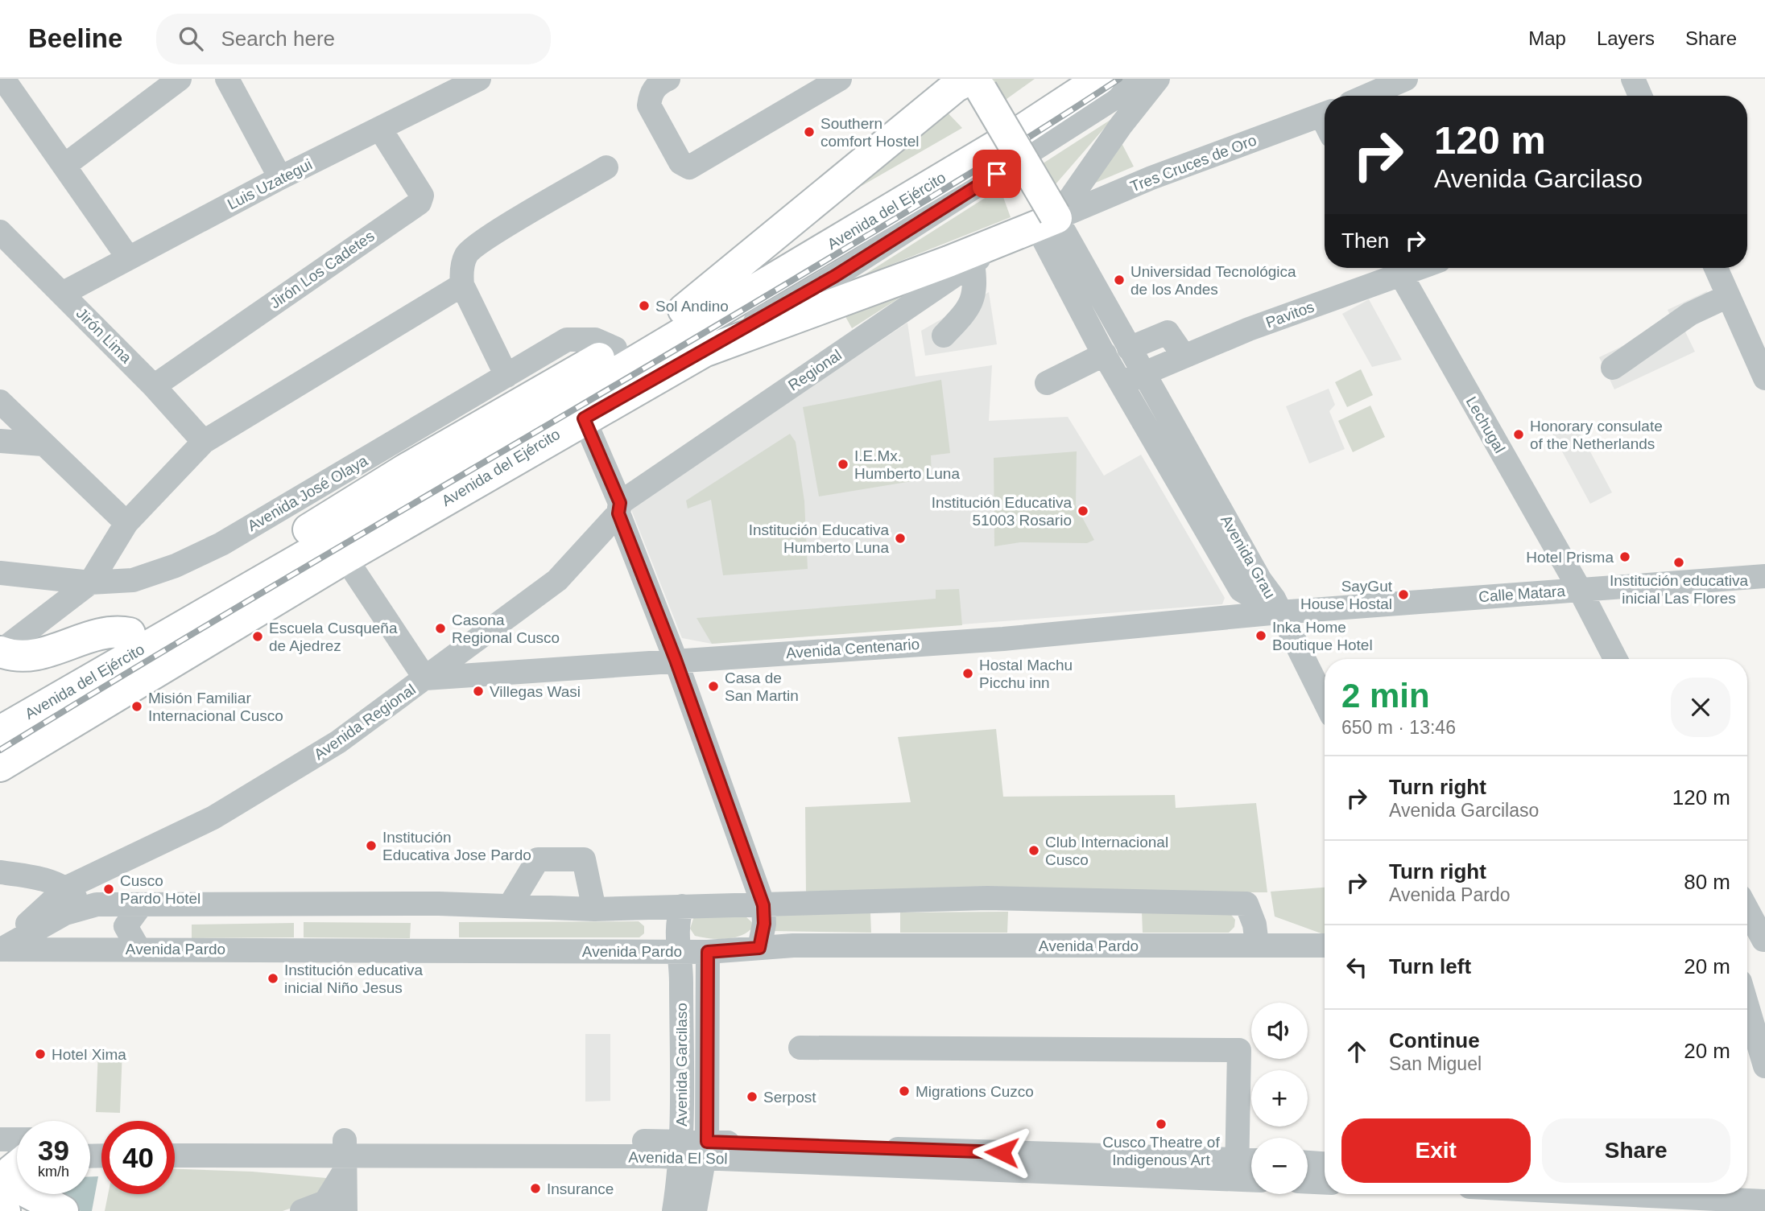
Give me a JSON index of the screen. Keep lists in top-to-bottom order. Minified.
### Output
{"streets":{"main road":["Avenida del Ejército"],"street":["Tres Cruces de Oro","Luis Uzategui","Jirón Los Cadetes","Pavitos","Jirón Lima","Regional","Lechugal","Avenida José Olaya","Avenida Grau","Calle Matara","Avenida Centenario","Avenida Regional","Avenida Pardo","Avenida Garcilaso","Avenida El Sol"]},"crossings":[["Tres Cruces de Oro","Regional"],["Tres Cruces de Oro","Avenida Grau"],["Luis Uzategui","Jirón Los Cadetes"],["Luis Uzategui","Jirón Lima"],["Avenida del Ejército","Avenida José Olaya"],["Jirón Los Cadetes","Jirón Lima"],["Pavitos","Avenida Grau"],["Regional","Avenida Grau"],["Regional","Avenida Regional"],["Lechugal","Calle Matara"],["Avenida Grau","Calle Matara"],["Avenida Grau","Avenida Centenario"],["Calle Matara","Avenida Centenario"],["Avenida Centenario","Avenida Regional"],["Avenida Pardo","Avenida Garcilaso"],["Avenida Garcilaso","Avenida El Sol"]],"places":["Southern comfort Hostel","Universidad Tecnológica de los Andes","Sol Andino","Honorary consulate of the Netherlands","I.E.Mx. Humberto Luna","Institución Educativa 51003 Rosario","Institución Educativa Humberto Luna","Hotel Prisma","Institución educativa inicial Las Flores","SayGut House Hostal","Casona Regional Cusco","Inka Home Boutique Hotel","Escuela Cusqueña de Ajedrez","Hostal Machu Picchu inn","Casa de San Martin","Villegas Wasi","Misión Familiar Internacional Cusco","Institución Educativa Jose Pardo","Club Internacional Cusco","Cusco Pardo Hotel","Institución educativa inicial Niño Jesus","Hotel Xima","Migrations Cuzco","Serpost","Cusco Theatre of Indigenous Art","Insurance"],"page":{"header":"Beeline","search":"Search here","nav":["Map","Layers","Share"],"turn":["120 m","Avenida Garcilaso"],"then":"Then","heading":["2 min","650 m · 13:46"],"list":[{"name":"Turn right","note":"Avenida Garcilaso","value":"120 m"},{"name":"Turn right","note":"Avenida Pardo","value":"80 m"},{"name":"Turn left","value":"20 m"},{"name":"Continue","note":"San Miguel","value":"20 m"}],"map_buttons":["+","−"],"buttons":["Exit","Share"],"speed":"39 km/h","limit":"40"}}
